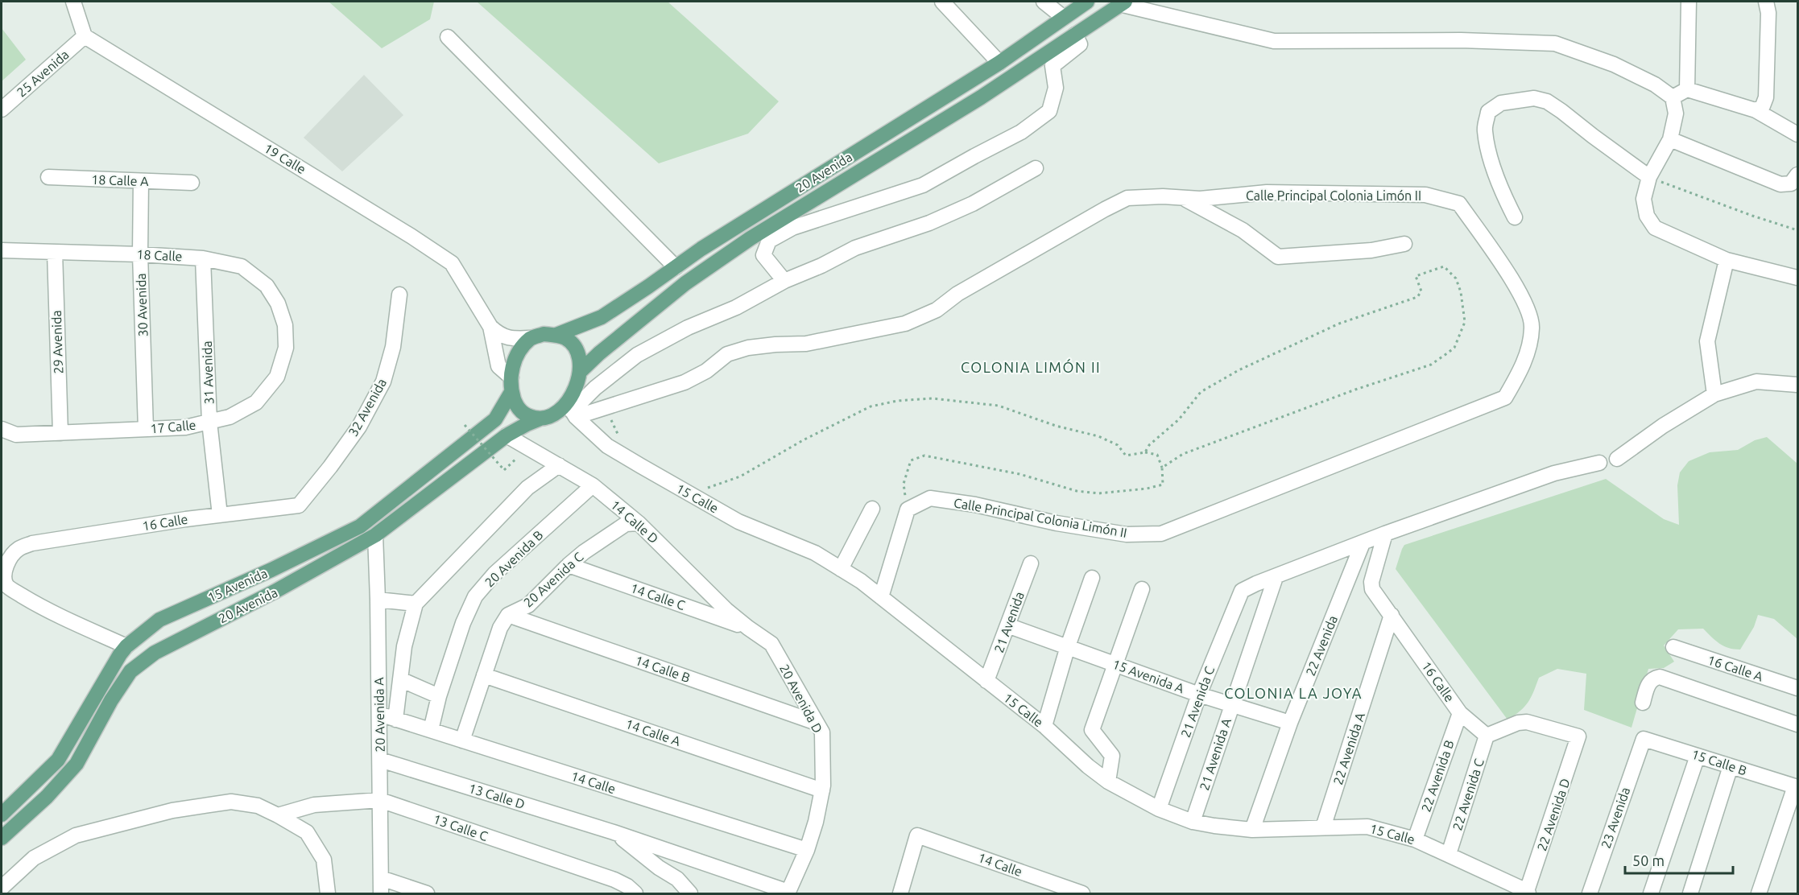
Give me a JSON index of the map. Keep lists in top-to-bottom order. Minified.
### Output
{"streets":{"main road":["20 Avenida","15 Avenida"],"street":["25 Avenida","19 Calle","18 Calle A","Calle Principal Colonia Limón II","18 Calle","30 Avenida","29 Avenida","31 Avenida","32 Avenida","17 Calle","15 Calle","14 Calle D","16 Calle","20 Avenida B","20 Avenida C","14 Calle C","21 Avenida","22 Avenida","16 Calle A","14 Calle B","15 Avenida A","20 Avenida D","21 Avenida C","20 Avenida A","14 Calle A","22 Avenida A","21 Avenida A","15 Calle B","22 Avenida B","14 Calle","22 Avenida C","13 Calle D","22 Avenida D","23 Avenida","13 Calle C"]},"crossings":[["25 Avenida","19 Calle"],["19 Calle","20 Avenida"],["19 Calle","Calle Principal Colonia Limón II"],["19 Calle","15 Calle"],["19 Calle","15 Avenida"],["20 Avenida","Calle Principal Colonia Limón II"],["20 Avenida","15 Calle"],["20 Avenida","14 Calle D"],["20 Avenida","15 Avenida"],["20 Avenida","20 Avenida A"],["18 Calle A","30 Avenida"],["Calle Principal Colonia Limón II","15 Calle"],["Calle Principal Colonia Limón II","15 Avenida"],["18 Calle","30 Avenida"],["18 Calle","29 Avenida"],["18 Calle","31 Avenida"],["18 Calle","17 Calle"],["30 Avenida","17 Calle"],["29 Avenida","17 Calle"],["31 Avenida","17 Calle"],["31 Avenida","16 Calle"],["32 Avenida","16 Calle"],["15 Calle","15 Avenida"],["15 Calle","21 Avenida"],["15 Calle","22 Avenida"],["15 Calle","21 Avenida C"],["15 Calle","22 Avenida A"],["15 Calle","21 Avenida A"],["15 Calle","22 Avenida B"],["15 Calle","22 Avenida C"],["15 Calle","22 Avenida D"],["14 Calle D","20 Avenida B"],["14 Calle D","20 Avenida C"],["14 Calle D","14 Calle C"],["14 Calle D","20 Avenida D"],["14 Calle D","20 Avenida A"],["16 Calle","15 Avenida"],["16 Calle","22 Avenida A"],["16 Calle","22 Avenida B"],["16 Calle","22 Avenida C"],["16 Calle","22 Avenida D"],["20 Avenida B","14 Calle"],["20 Avenida C","14 Calle C"],["20 Avenida C","14 Calle B"],["20 Avenida C","14 Calle A"],["20 Avenida C","14 Calle"],["14 Calle C","20 Avenida D"],["21 Avenida","15 Avenida A"],["22 Avenida","15 Avenida A"],["14 Calle B","20 Avenida D"],["15 Avenida A","21 Avenida C"],["15 Avenida A","21 Avenida A"],["20 Avenida D","14 Calle A"],["20 Avenida D","14 Calle"],["20 Avenida D","13 Calle D"],["21 Avenida C","21 Avenida A"],["20 Avenida A","14 Calle"],["20 Avenida A","13 Calle D"],["20 Avenida A","13 Calle C"],["15 Calle B","23 Avenida"],["22 Avenida C","22 Avenida D"]],"districts":["COLONIA LIMÓN II","COLONIA LA JOYA"],"scale_bar":"50 m"}
